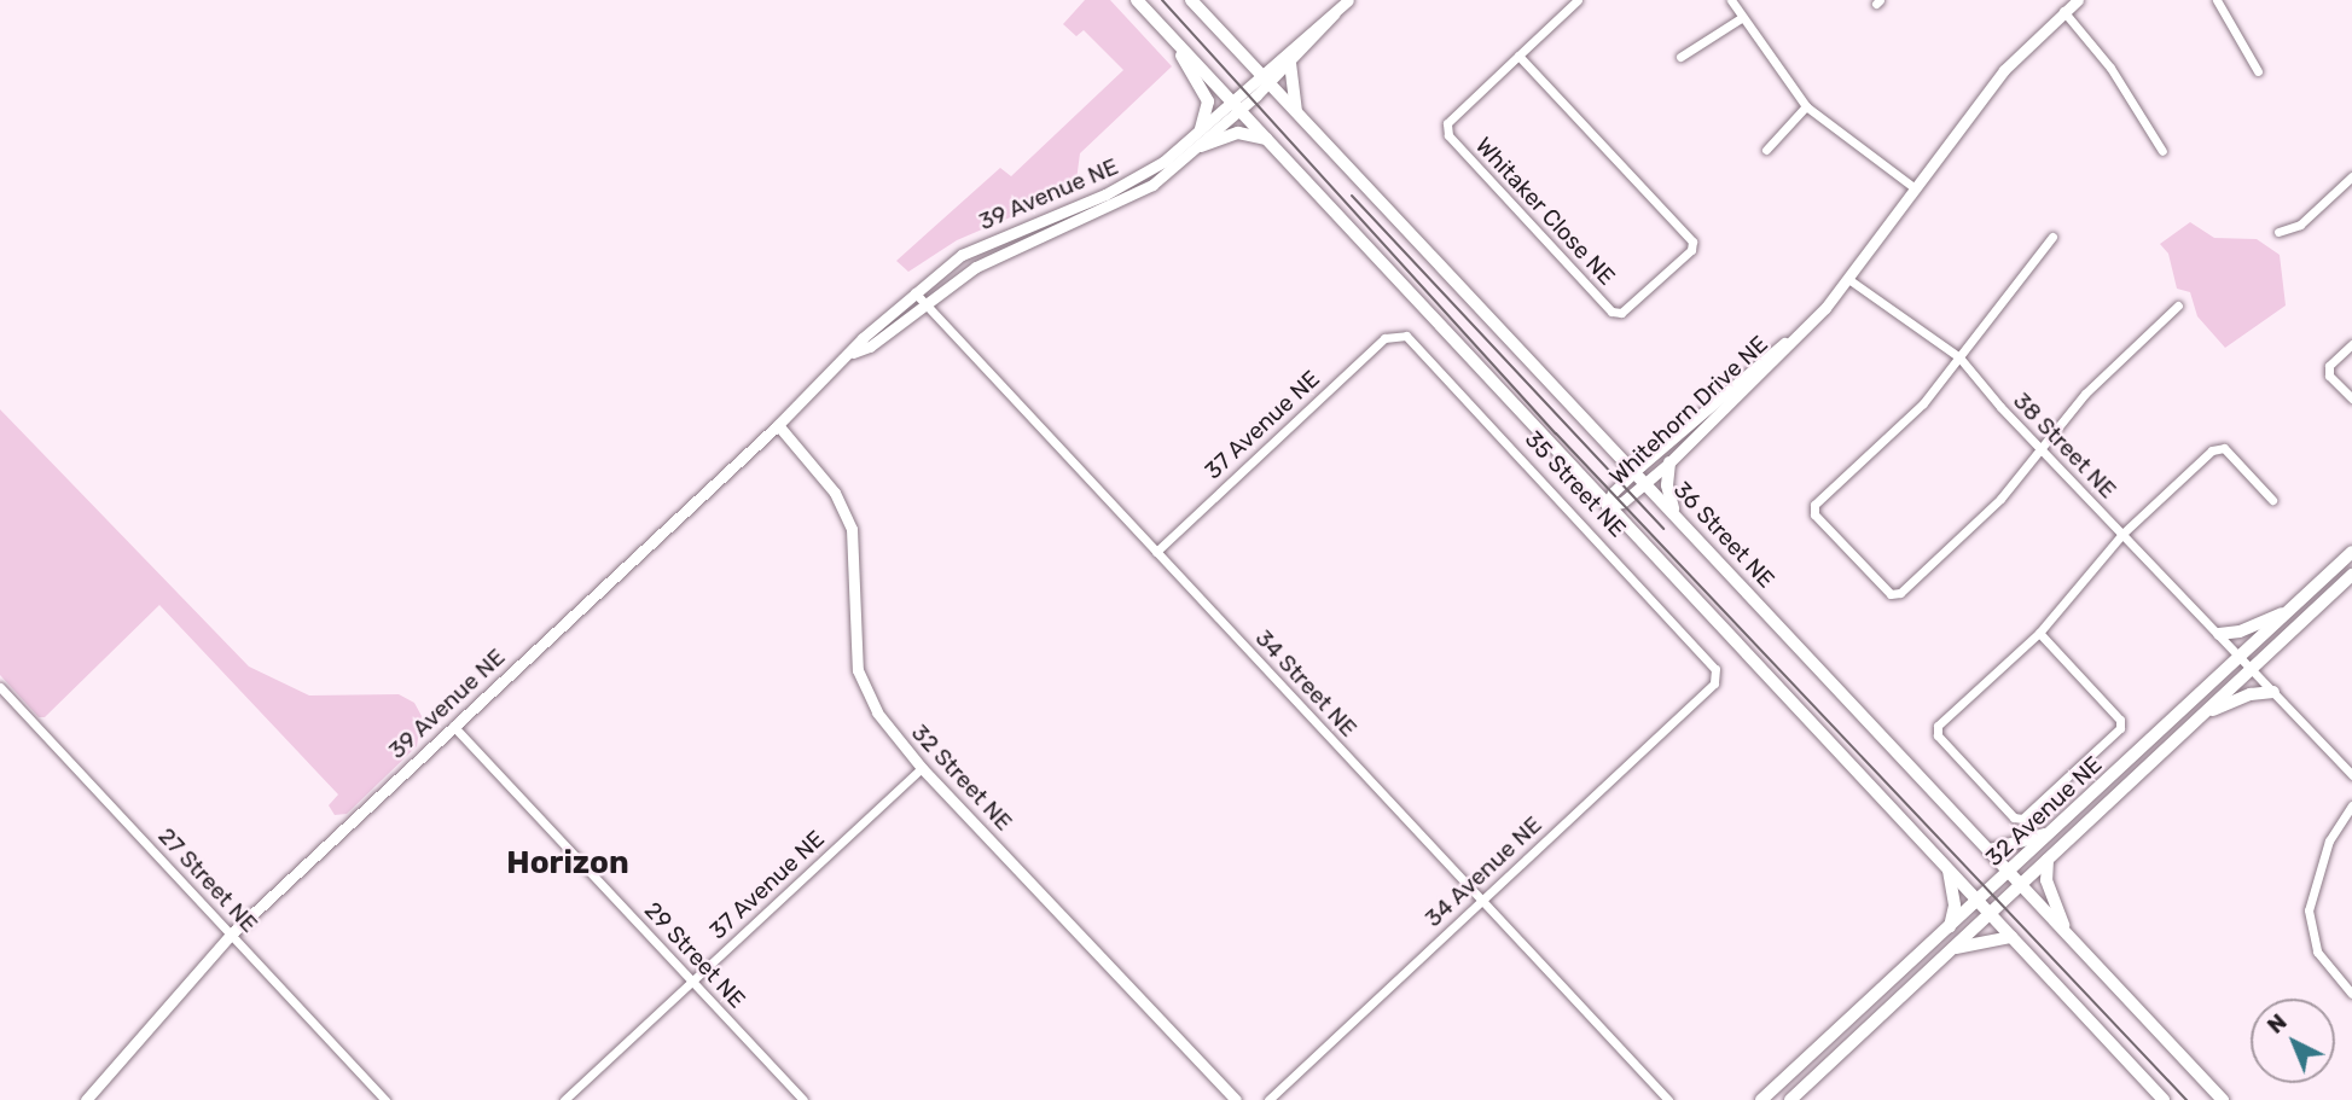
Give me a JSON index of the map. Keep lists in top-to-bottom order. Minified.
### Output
{"streets":{"main road":["36 Street NE","32 Avenue NE"],"street":["39 Avenue NE","Whitaker Close NE","Whitehorn Drive NE","37 Avenue NE","38 Street NE","35 Street NE","34 Street NE","32 Street NE","34 Avenue NE","27 Street NE","29 Street NE"]},"crossings":[["39 Avenue NE","36 Street NE"],["39 Avenue NE","34 Street NE"],["39 Avenue NE","32 Street NE"],["39 Avenue NE","27 Street NE"],["39 Avenue NE","29 Street NE"],["Whitehorn Drive NE","38 Street NE"],["Whitehorn Drive NE","36 Street NE"],["37 Avenue NE","35 Street NE"],["37 Avenue NE","34 Street NE"],["37 Avenue NE","32 Street NE"],["37 Avenue NE","29 Street NE"],["38 Street NE","32 Avenue NE"],["35 Street NE","34 Avenue NE"],["36 Street NE","32 Avenue NE"],["34 Street NE","34 Avenue NE"]],"districts":["Horizon"],"north":"top left"}
